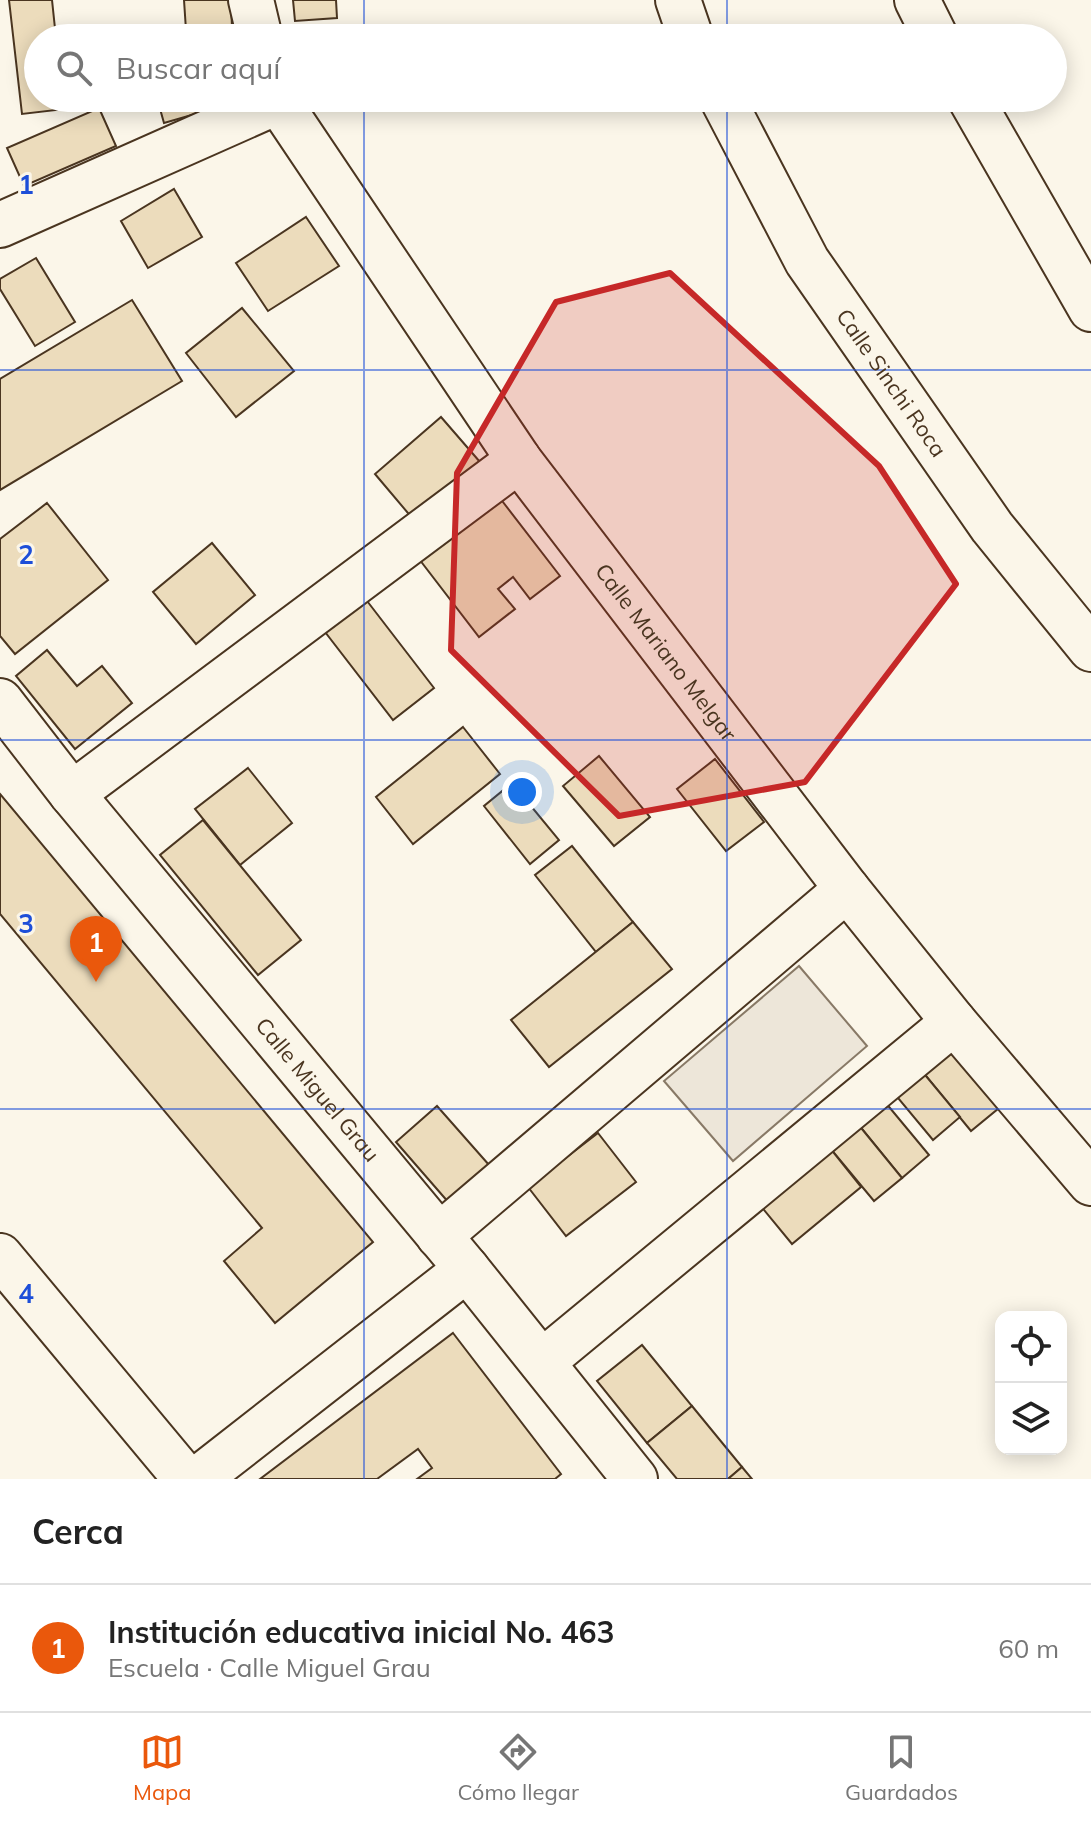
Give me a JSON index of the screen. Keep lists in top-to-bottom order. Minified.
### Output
{"streets":{"street":["Calle Sinchi Roca","Calle Mariano Melgar","Calle Miguel Grau"]},"page":{"search":"Buscar aquí","pins":"1","heading":"Cerca","list":[{"mark":"1","name":"Institución educativa inicial No. 463","note":"Escuela · Calle Miguel Grau","value":"60 m"}],"nav":["Mapa","Cómo llegar","Guardados"]},"grid":{"rows":["1","2","3","4"]}}
